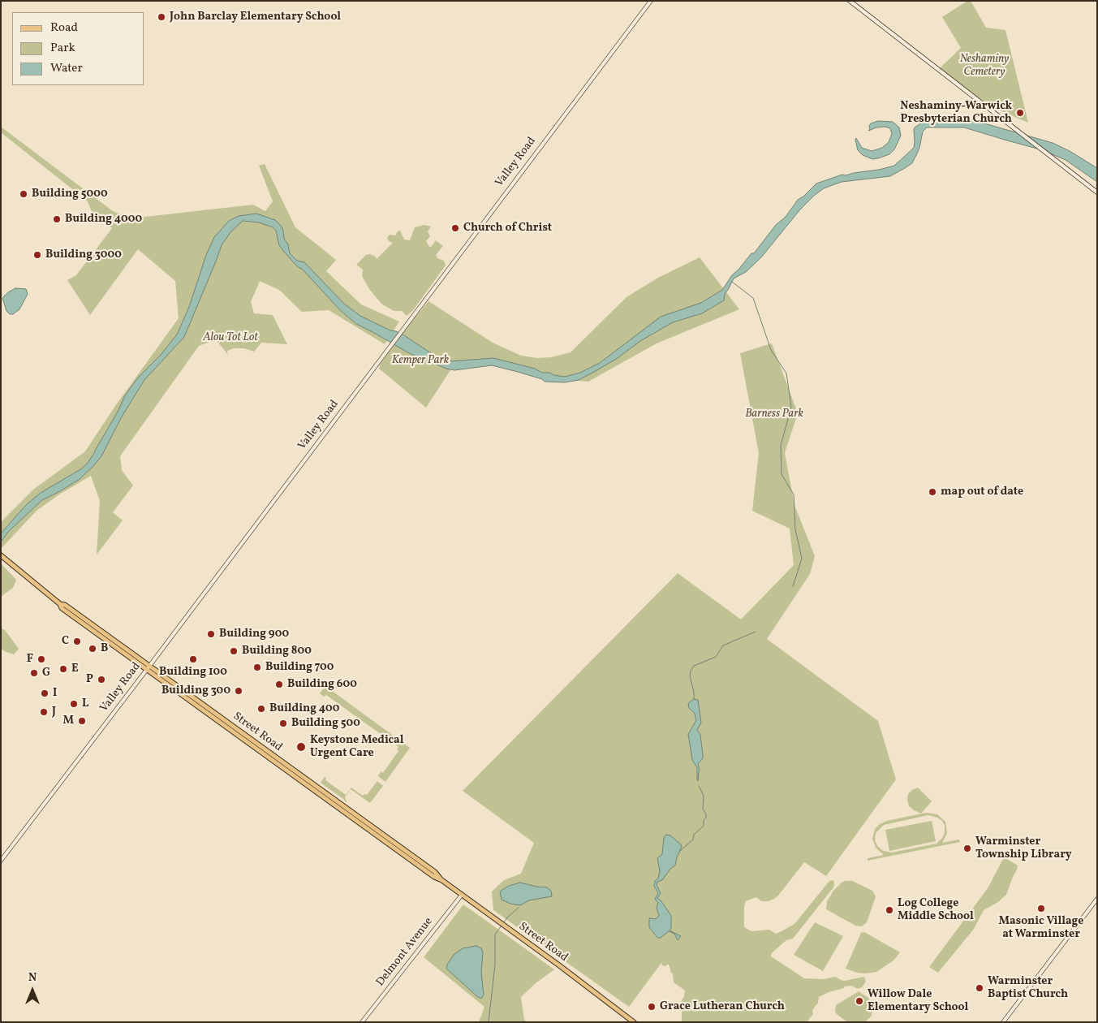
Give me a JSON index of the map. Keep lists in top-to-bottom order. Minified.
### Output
{"streets":{"main road":["Street Road"],"street":["Valley Road","Delmont Avenue"]},"crossings":[["Valley Road","Street Road"],["Street Road","Delmont Avenue"]],"parks":["Neshaminy Cemetery","Alou Tot Lot","Kemper Park","Barness Park"],"places":["John Barclay Elementary School","Neshaminy-Warwick Presbyterian Church","Building 5000","Building 4000","Church of Christ","Building 3000","map out of date","Building 900","C","B","Building 800","F","Building 100","Building 700","E","G","P","Building 600","Building 300","I","L","Building 400","J","M","Building 500","Keystone Medical Urgent Care","Warminster Township Library","Masonic Village at Warminster","Log College Middle School","Warminster Baptist Church","Willow Dale Elementary School","Grace Lutheran Church"],"legend":["Road","Park","Water"],"north":"top"}
